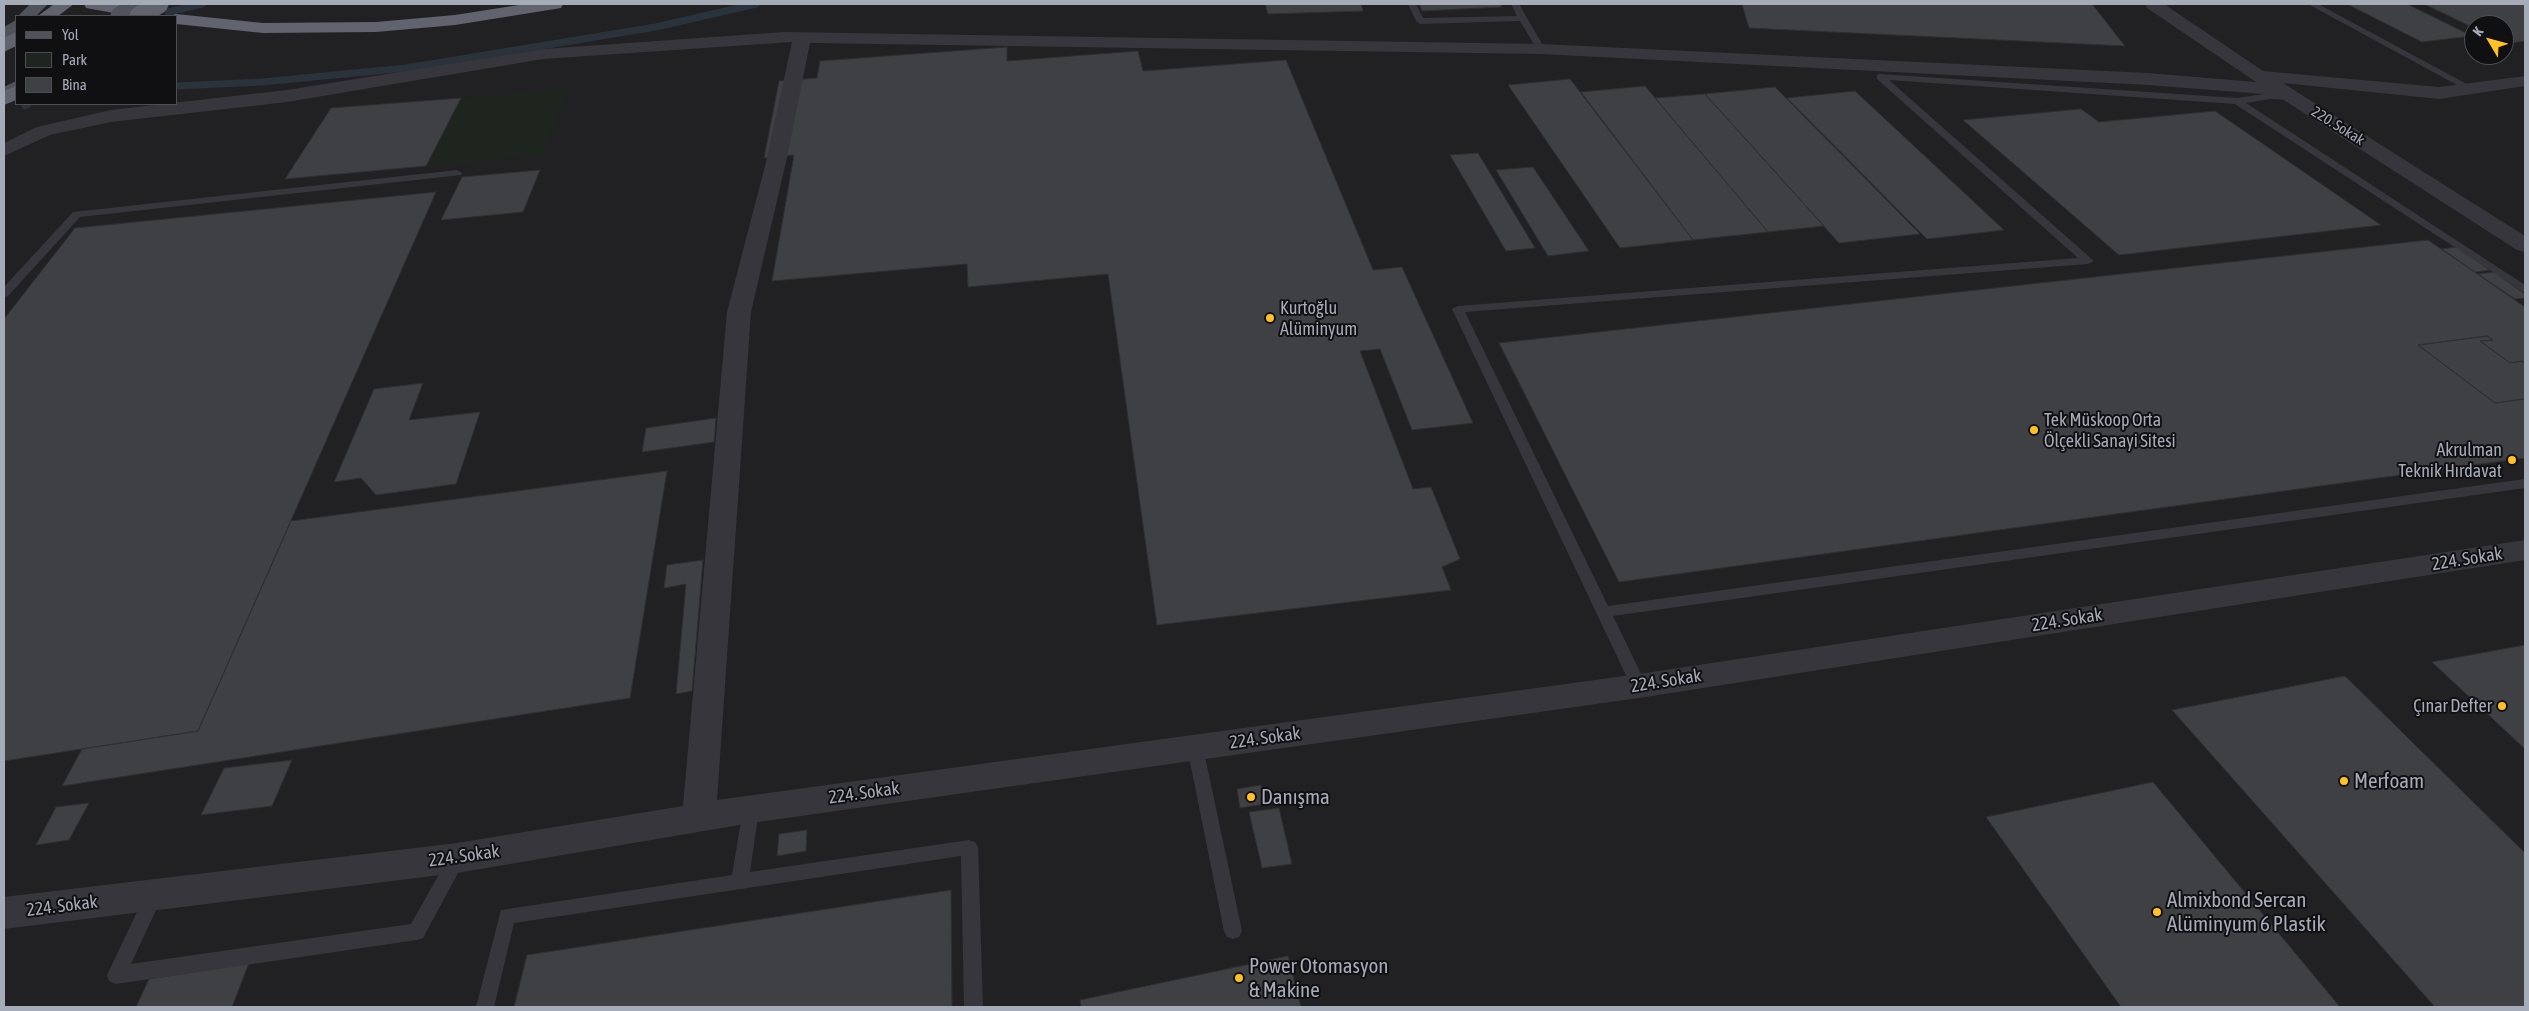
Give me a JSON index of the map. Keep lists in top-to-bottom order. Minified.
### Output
{"streets":{"street":["220. Sokak","224. Sokak"]},"places":["Kurtoğlu Alüminyum","Tek Müskoop Orta Ölçekli Sanayi Sitesi","Akrulman Teknik Hırdavat","Çınar Defter","Merfoam","Danışma","Almixbond Sercan Alüminyum 6 Plastik","Power Otomasyon & Makine"],"legend":["Yol","Park","Bina"],"north":"top left"}
